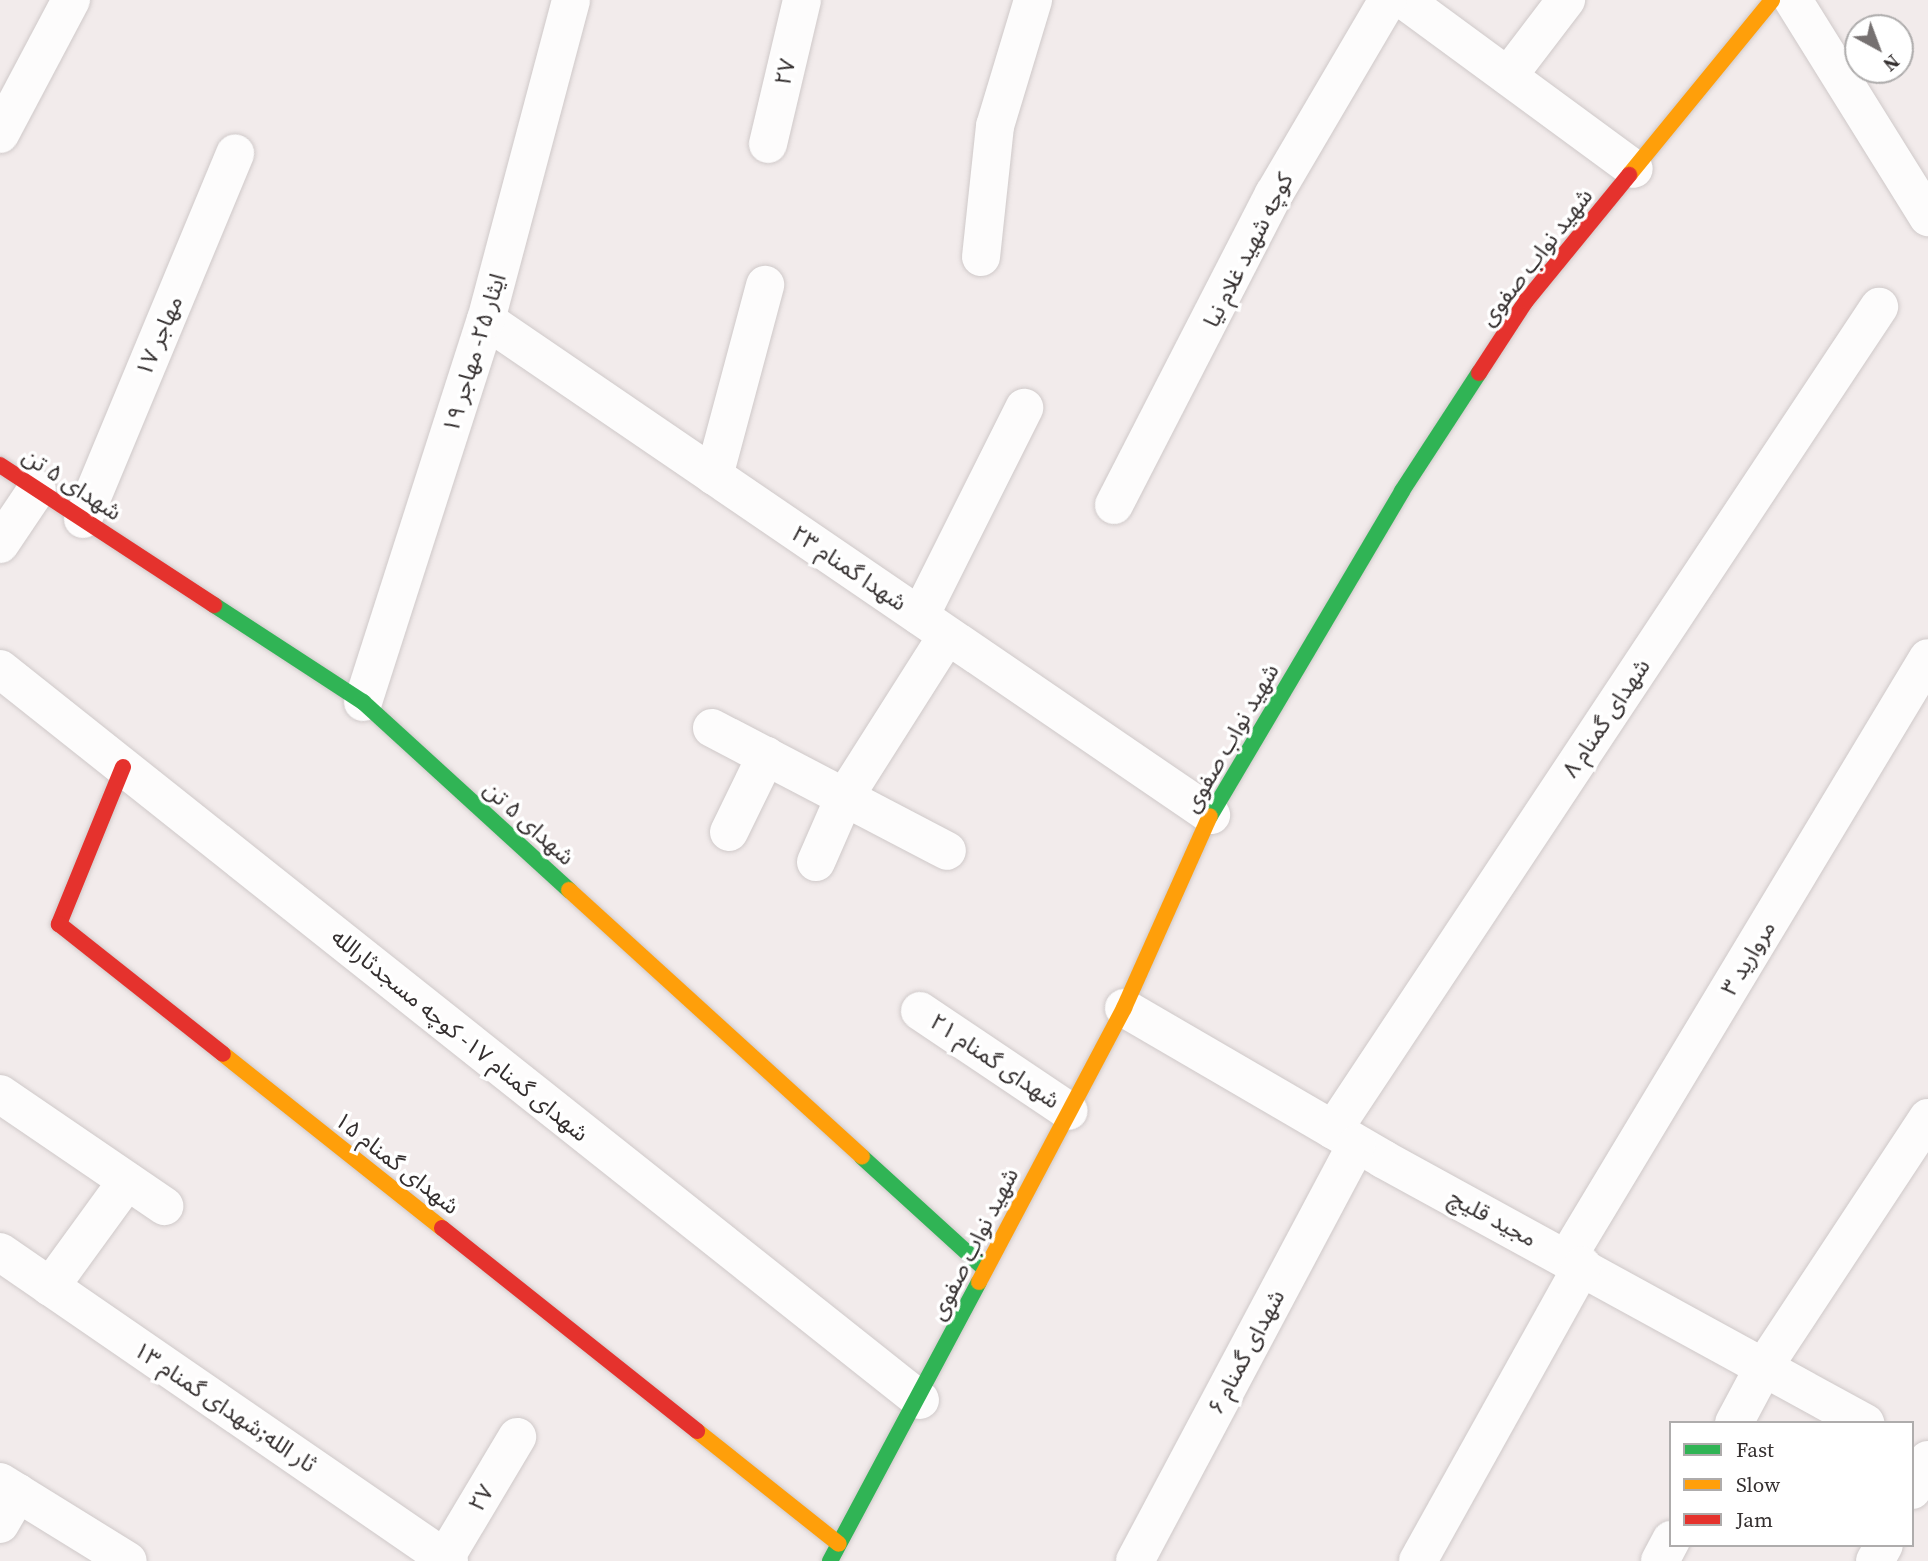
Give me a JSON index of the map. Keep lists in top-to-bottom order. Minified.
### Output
{"streets":{"street":["۲۷","کوچه شهید غلام نیا","شهید نواب صفوی","مهاجر ۱۷","ایثار ۲۵- مهاجر ۱۹","شهدای ۵ تن","شهدا گمنام ۲۳","شهدای گمنام ۸","مروارید ۳","شهدای گمنام ۱۷- كوچه مسجدثارالله","شهدای گمنام ۲۱","شهدای گمنام ۱۵","مجید قلیچ","شهدای گمنام ۶","ثار الله;شهدای گمنام ۱۳"]},"crossings":[["۲۷","ثار الله;شهدای گمنام ۱۳"],["شهید نواب صفوی","شهدای ۵ تن"],["شهید نواب صفوی","شهدا گمنام ۲۳"],["شهید نواب صفوی","شهدای گمنام ۱۷- كوچه مسجدثارالله"],["شهید نواب صفوی","شهدای گمنام ۲۱"],["شهید نواب صفوی","شهدای گمنام ۱۵"],["شهید نواب صفوی","مجید قلیچ"],["مهاجر ۱۷","شهدای ۵ تن"],["ایثار ۲۵- مهاجر ۱۹","شهدای ۵ تن"],["ایثار ۲۵- مهاجر ۱۹","شهدا گمنام ۲۳"],["شهدای گمنام ۸","مجید قلیچ"],["شهدای گمنام ۸","شهدای گمنام ۶"],["مروارید ۳","مجید قلیچ"],["شهدای گمنام ۱۷- كوچه مسجدثارالله","شهدای گمنام ۱۵"],["مجید قلیچ","شهدای گمنام ۶"]],"legend":["Fast","Slow","Jam"],"north":"bottom right"}
